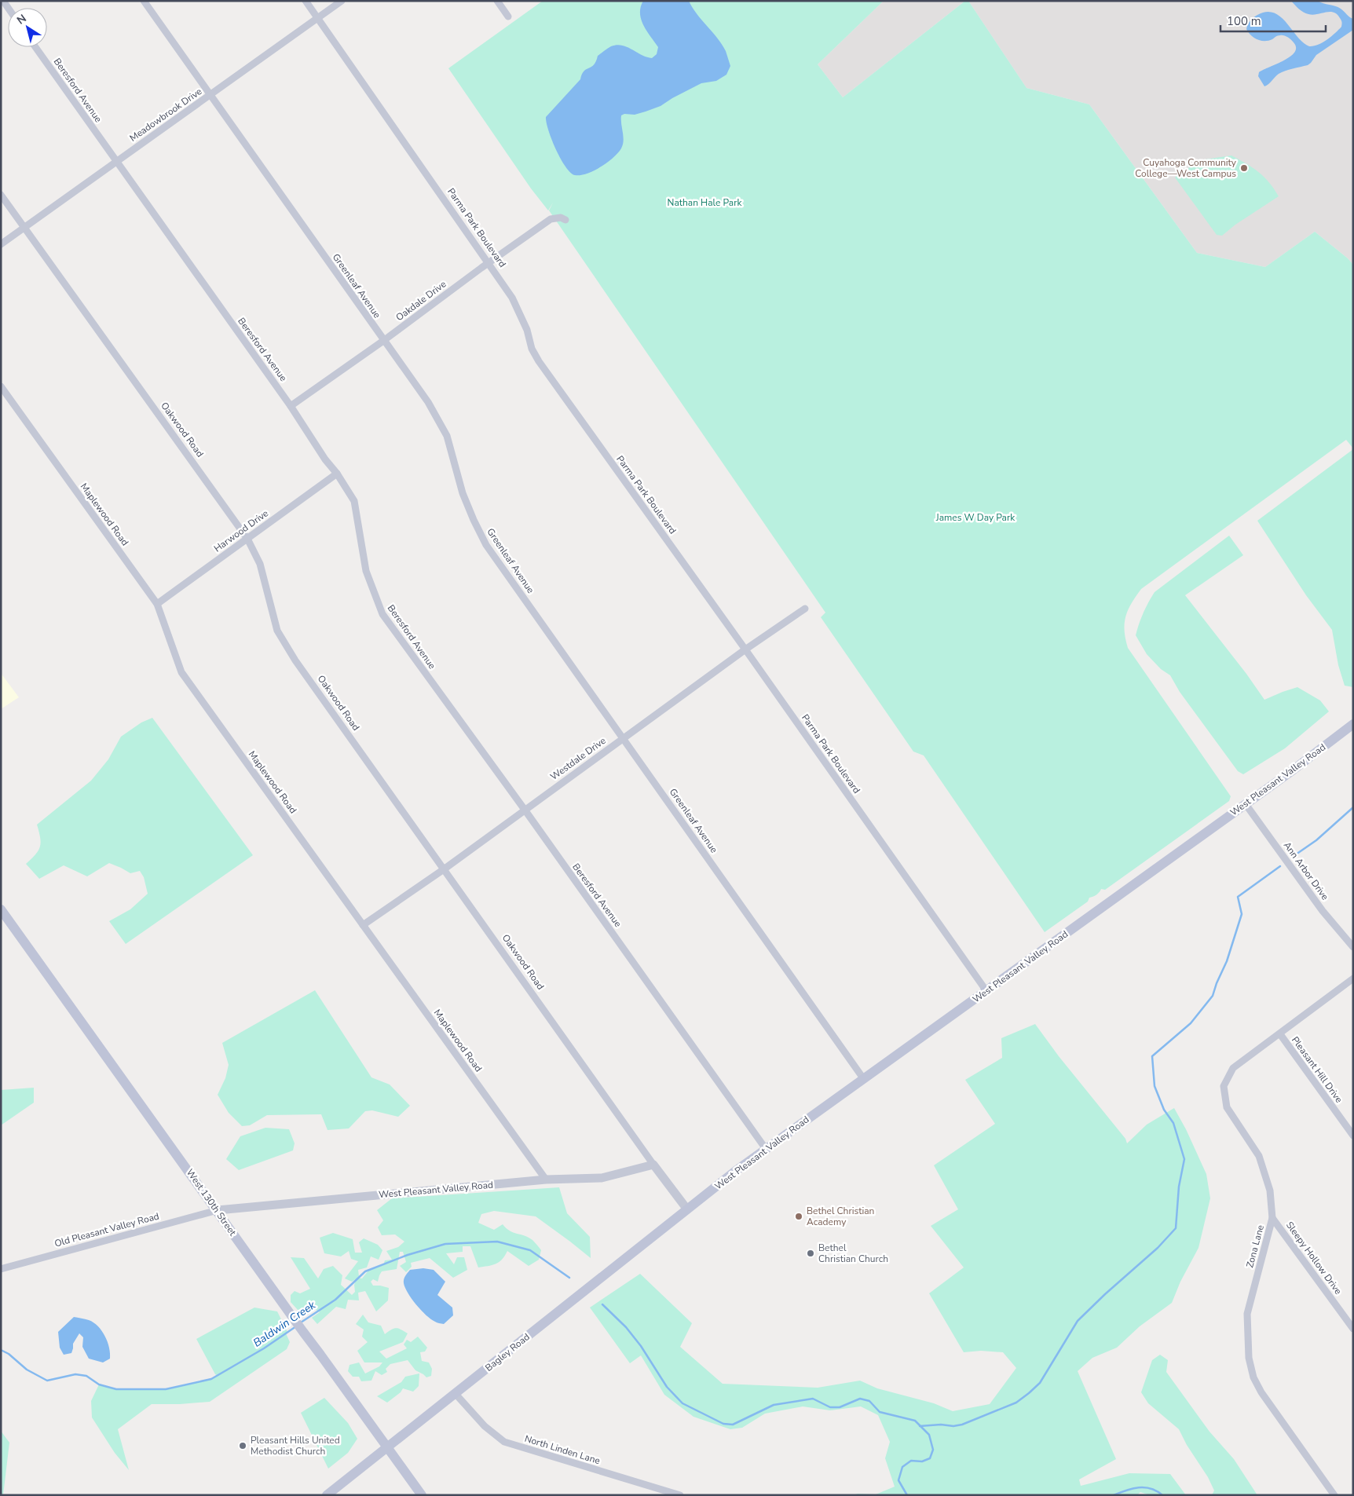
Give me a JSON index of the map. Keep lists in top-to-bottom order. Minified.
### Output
{"streets":{"main road":["West Pleasant Valley Road","West 130th Street","Bagley Road"],"street":["Beresford Avenue","Meadowbrook Drive","Parma Park Boulevard","Greenleaf Avenue","Oakdale Drive","Oakwood Road","Maplewood Road","Harwood Drive","Westdale Drive","Ann Arbor Drive","Pleasant Hill Drive","Old Pleasant Valley Road","Zona Lane","Sleepy Hollow Drive","North Linden Lane"]},"crossings":[["Beresford Avenue","Meadowbrook Drive"],["Beresford Avenue","Oakdale Drive"],["Beresford Avenue","Harwood Drive"],["Beresford Avenue","Westdale Drive"],["Beresford Avenue","West Pleasant Valley Road"],["Meadowbrook Drive","Parma Park Boulevard"],["Meadowbrook Drive","Greenleaf Avenue"],["Meadowbrook Drive","Oakwood Road"],["Parma Park Boulevard","Oakdale Drive"],["Parma Park Boulevard","Westdale Drive"],["Parma Park Boulevard","West Pleasant Valley Road"],["Greenleaf Avenue","Oakdale Drive"],["Greenleaf Avenue","Westdale Drive"],["Greenleaf Avenue","West Pleasant Valley Road"],["Oakwood Road","Harwood Drive"],["Oakwood Road","Westdale Drive"],["Oakwood Road","West Pleasant Valley Road"],["Oakwood Road","Bagley Road"],["Maplewood Road","Harwood Drive"],["Maplewood Road","Westdale Drive"],["Maplewood Road","West Pleasant Valley Road"],["West Pleasant Valley Road","Ann Arbor Drive"],["West Pleasant Valley Road","West 130th Street"],["West Pleasant Valley Road","Old Pleasant Valley Road"],["West Pleasant Valley Road","Bagley Road"],["Pleasant Hill Drive","Zona Lane"],["West 130th Street","Old Pleasant Valley Road"],["West 130th Street","Bagley Road"],["Zona Lane","Sleepy Hollow Drive"],["Bagley Road","North Linden Lane"]],"water":["Baldwin Creek"],"parks":["Nathan Hale Park","James W Day Park"],"places":["Cuyahoga Community College—West Campus","Bethel Christian Academy","Bethel Christian Church","Pleasant Hills United Methodist Church"],"scale_bar":"100 m","north":"top left"}
